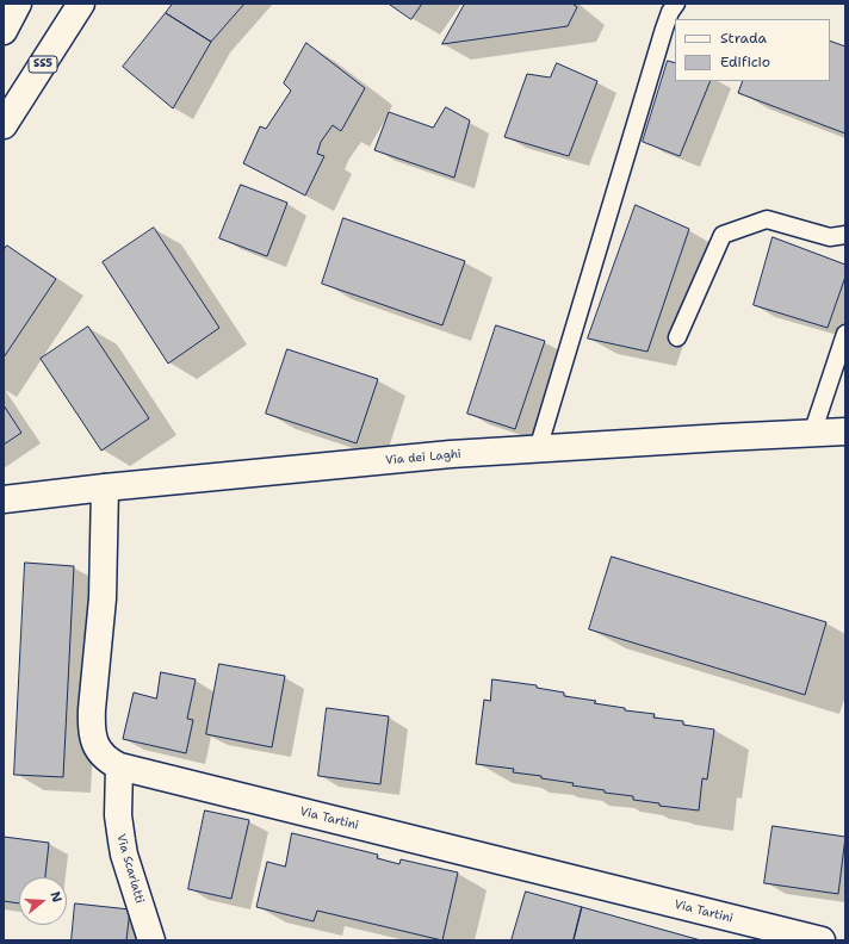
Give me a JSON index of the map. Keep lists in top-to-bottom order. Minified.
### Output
{"streets":{"street":["SS5","Via dei Laghi","Via Tartini","Via Scarlatti"]},"crossings":[["Via dei Laghi","Via Tartini"],["Via Tartini","Via Scarlatti"]],"legend":["Strada","Edificio"],"north":"right"}
